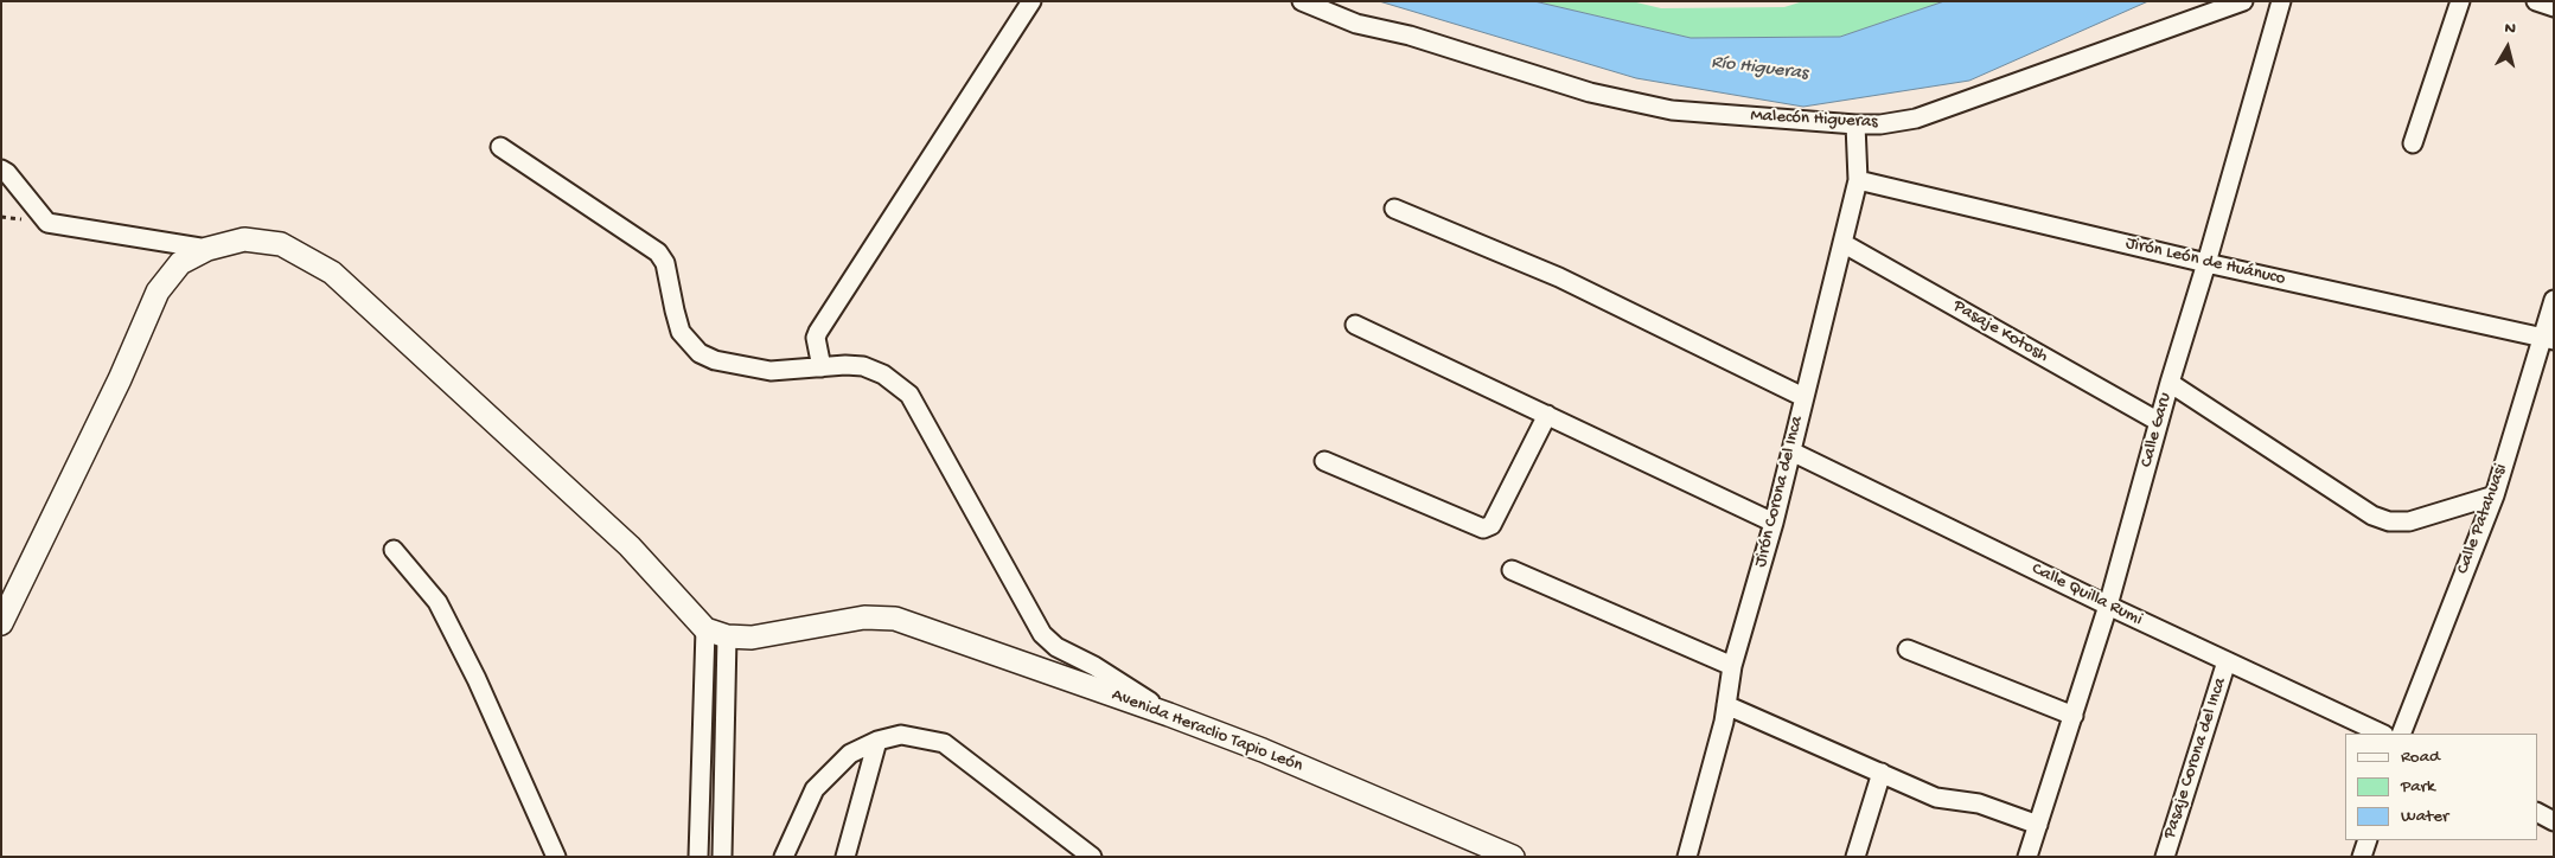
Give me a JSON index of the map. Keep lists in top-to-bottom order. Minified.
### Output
{"streets":{"street":["Malecón Higueras","Jirón León de Huánuco","Pasaje Kotosh","Calle Garu","Jirón Corona del Inca","Calle Patahuasi","Calle Quilla Rumi","Avenida Heraclio Tapio León","Pasaje Corona del Inca"]},"crossings":[["Malecón Higueras","Jirón Corona del Inca"],["Jirón León de Huánuco","Calle Garu"],["Jirón León de Huánuco","Jirón Corona del Inca"],["Jirón León de Huánuco","Calle Patahuasi"],["Pasaje Kotosh","Calle Garu"],["Pasaje Kotosh","Jirón Corona del Inca"],["Calle Garu","Calle Quilla Rumi"],["Jirón Corona del Inca","Calle Quilla Rumi"],["Calle Quilla Rumi","Pasaje Corona del Inca"]],"water":["Río Higueras"],"legend":["Road","Park","Water"],"north":"top"}
